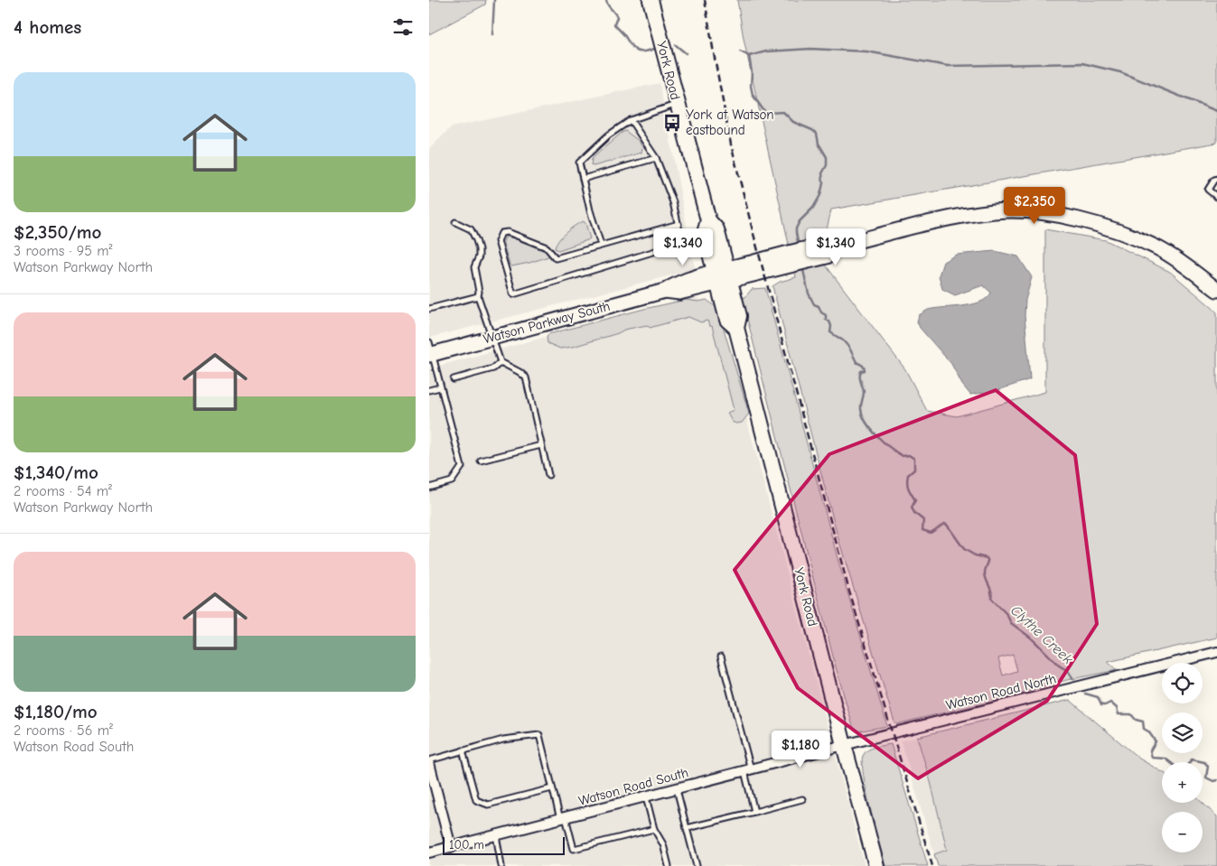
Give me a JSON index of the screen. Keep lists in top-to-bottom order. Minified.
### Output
{"streets":{"main road":["York Road","Watson Parkway South"],"street":["Watson Road North","Watson Road South"]},"crossings":[["York Road","Watson Parkway South"],["York Road","Watson Road North"],["York Road","Watson Road South"],["Watson Road North","Watson Road South"]],"water":["Clythe Creek"],"places":{"bus stop":["York at Watson eastbound"]},"scale_bar":"100 m","page":{"heading":"4 homes","list":[{"name":"$2,350/mo","note":"3 rooms · 95 m² · Watson Parkway North"},{"name":"$1,340/mo","note":"2 rooms · 54 m² · Watson Parkway North"},{"name":"$1,180/mo","note":"2 rooms · 56 m² · Watson Road South"}],"price":["$2,350","$1,340","$1,340","$1,180"],"map_buttons":["+","−"],"scale":"100 m"}}
